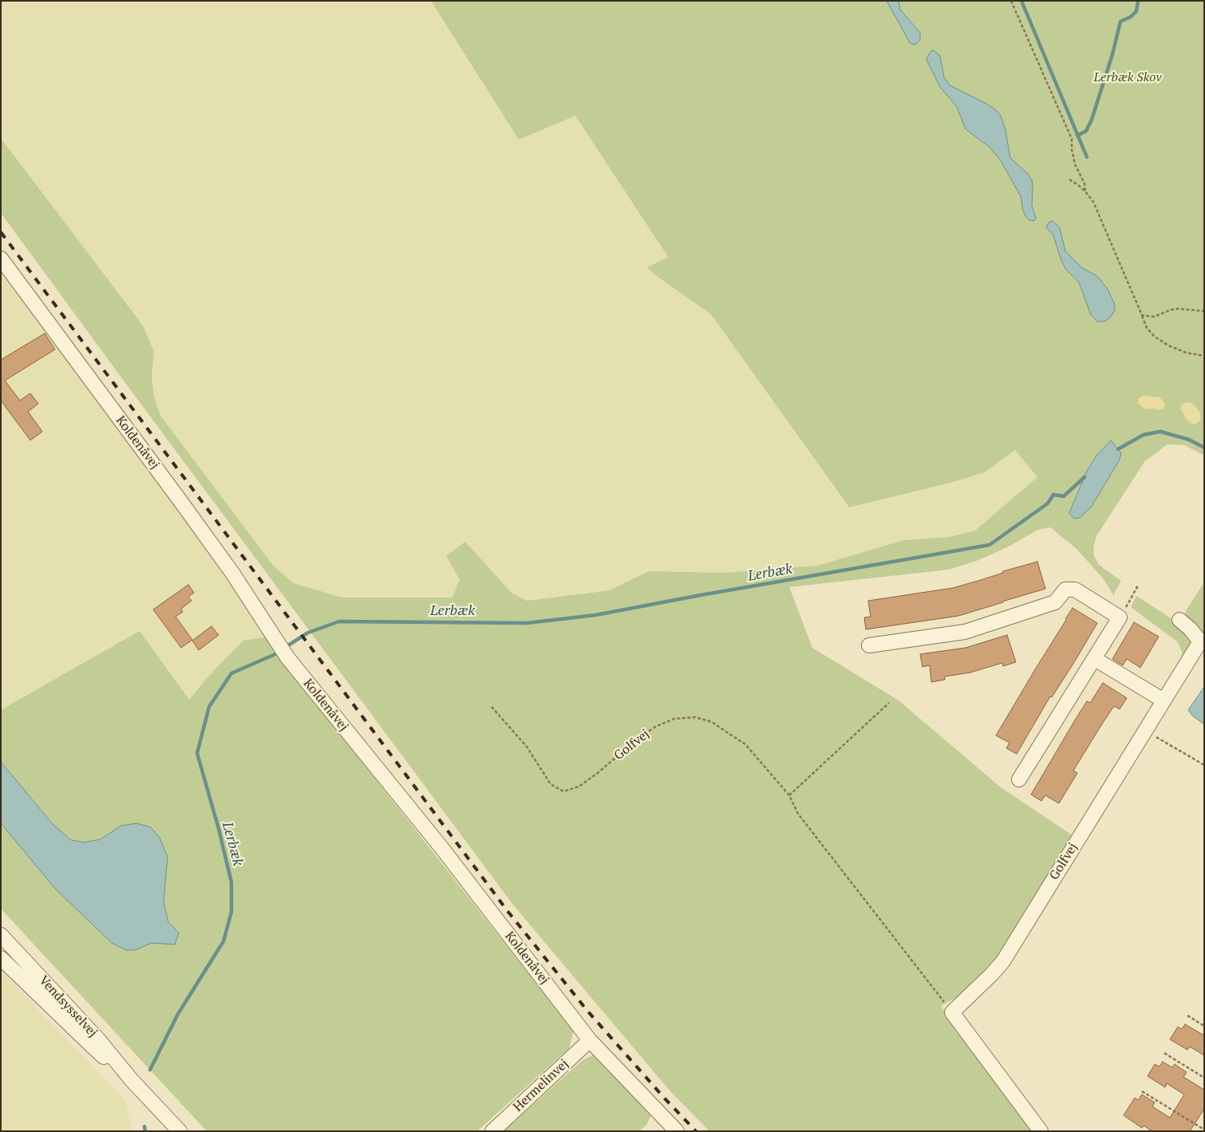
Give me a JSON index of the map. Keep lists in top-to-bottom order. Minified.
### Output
{"streets":{"street":["Koldenåvej","Golfvej","Vendsysselvej","Hermelinvej"]},"crossings":[["Koldenåvej","Hermelinvej"]],"water":["Lerbæk"],"parks":["Lerbæk Skov"]}
